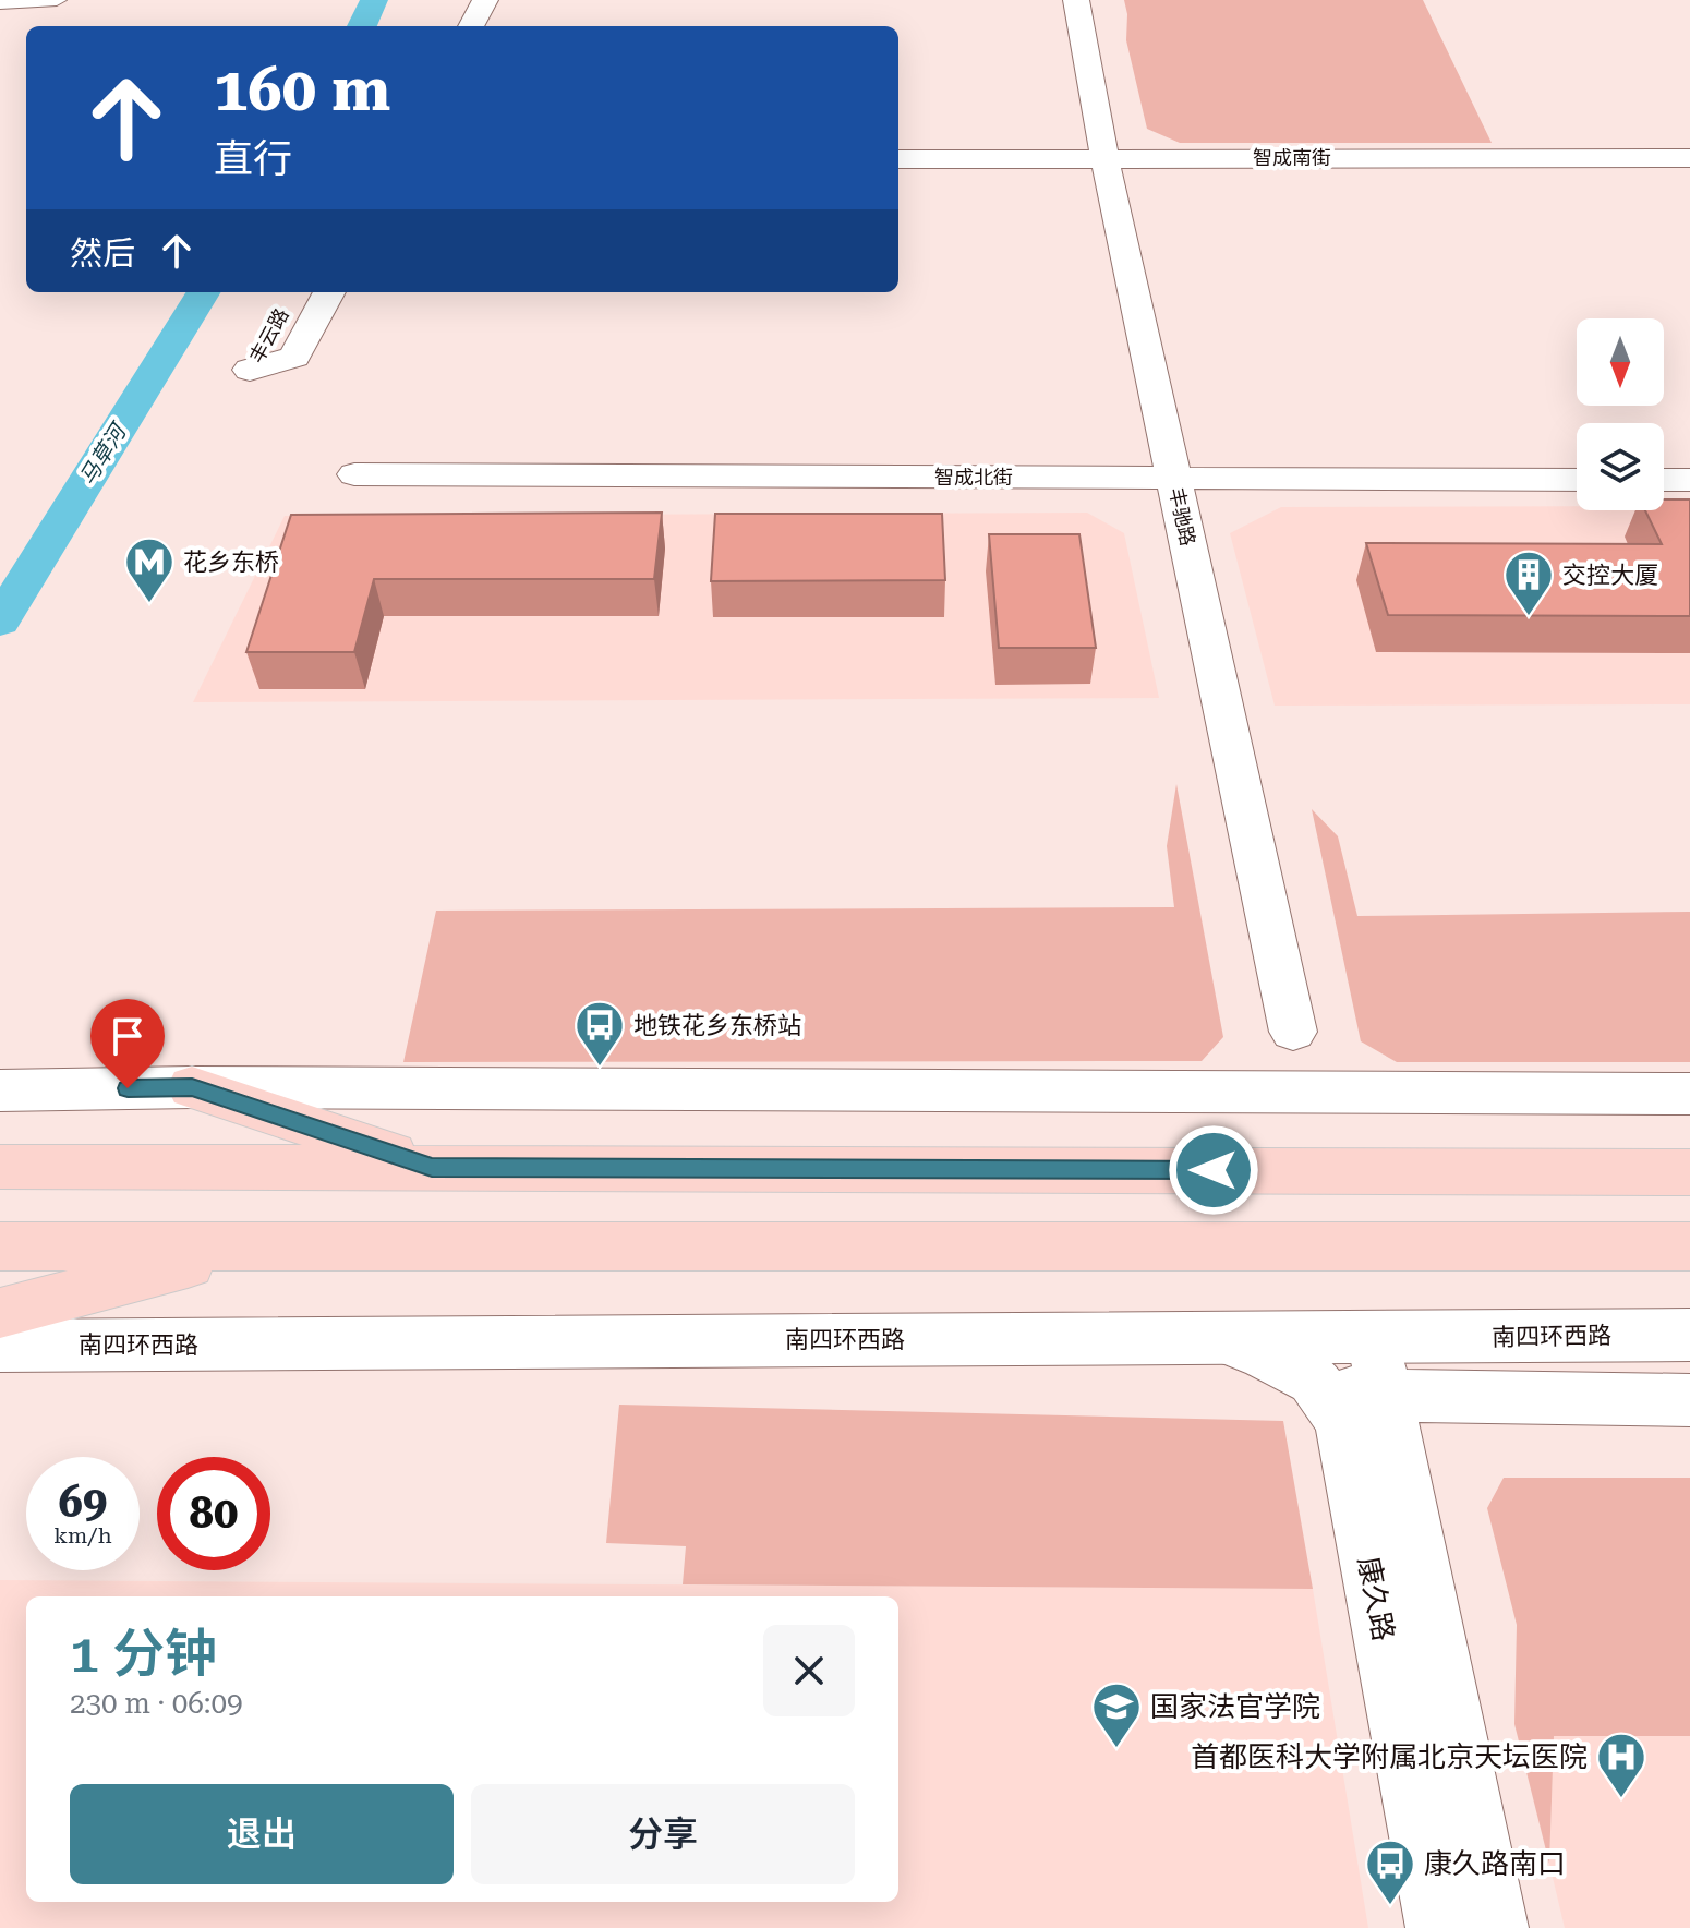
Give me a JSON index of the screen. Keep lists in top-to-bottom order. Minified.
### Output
{"streets":{"main road":["丰云路","南四环西路"],"street":["智成南街","智成北街","丰驰路","康久路"]},"crossings":[["智成南街","丰驰路"],["智成北街","丰驰路"],["南四环西路","康久路"]],"water":["马草河"],"places":{"metro station":["花乡东桥"],"building":["交控大厦"],"bus stop":["地铁花乡东桥站","康久路南口"],"school or university":["国家法官学院"],"hospital":["首都医科大学附属北京天坛医院"]},"north":"bottom","page":{"turn":["160 m","直行"],"then":"然后","speed":"69 km/h","limit":"80","heading":["1 分钟","230 m · 06:09"],"buttons":["退出","分享"]}}
